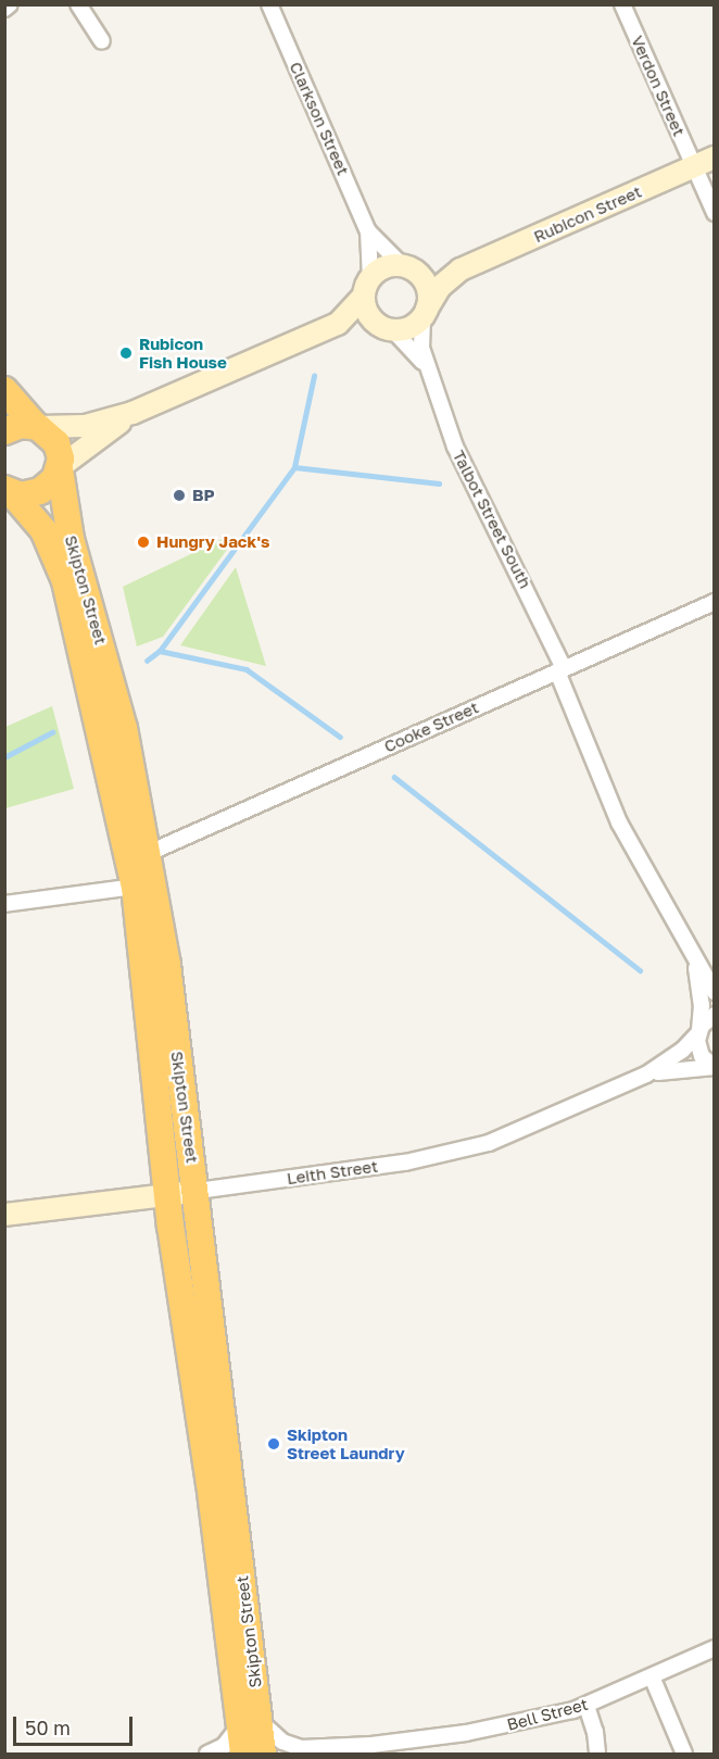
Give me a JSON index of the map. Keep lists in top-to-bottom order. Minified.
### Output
{"streets":{"highway":["Skipton Street"],"street":["Verdon Street","Clarkson Street","Rubicon Street","Talbot Street South","Cooke Street","Leith Street","Bell Street"]},"crossings":[["Verdon Street","Rubicon Street"],["Clarkson Street","Rubicon Street"],["Talbot Street South","Cooke Street"],["Talbot Street South","Leith Street"],["Skipton Street","Cooke Street"],["Skipton Street","Leith Street"],["Skipton Street","Bell Street"]],"places":["Rubicon Fish House","BP","Hungry Jack's","Skipton Street Laundry"],"scale_bar":"50 m"}
